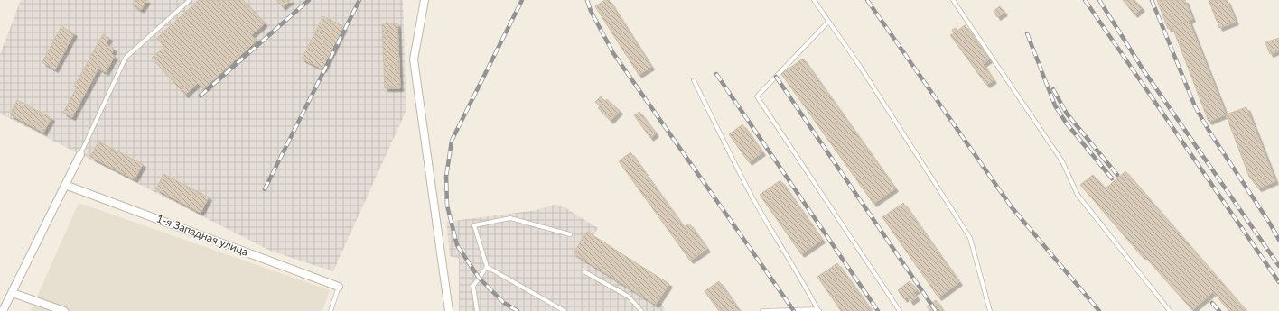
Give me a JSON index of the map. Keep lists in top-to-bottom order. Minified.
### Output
{"streets":{"street":["1-я Западная улица"]}}
